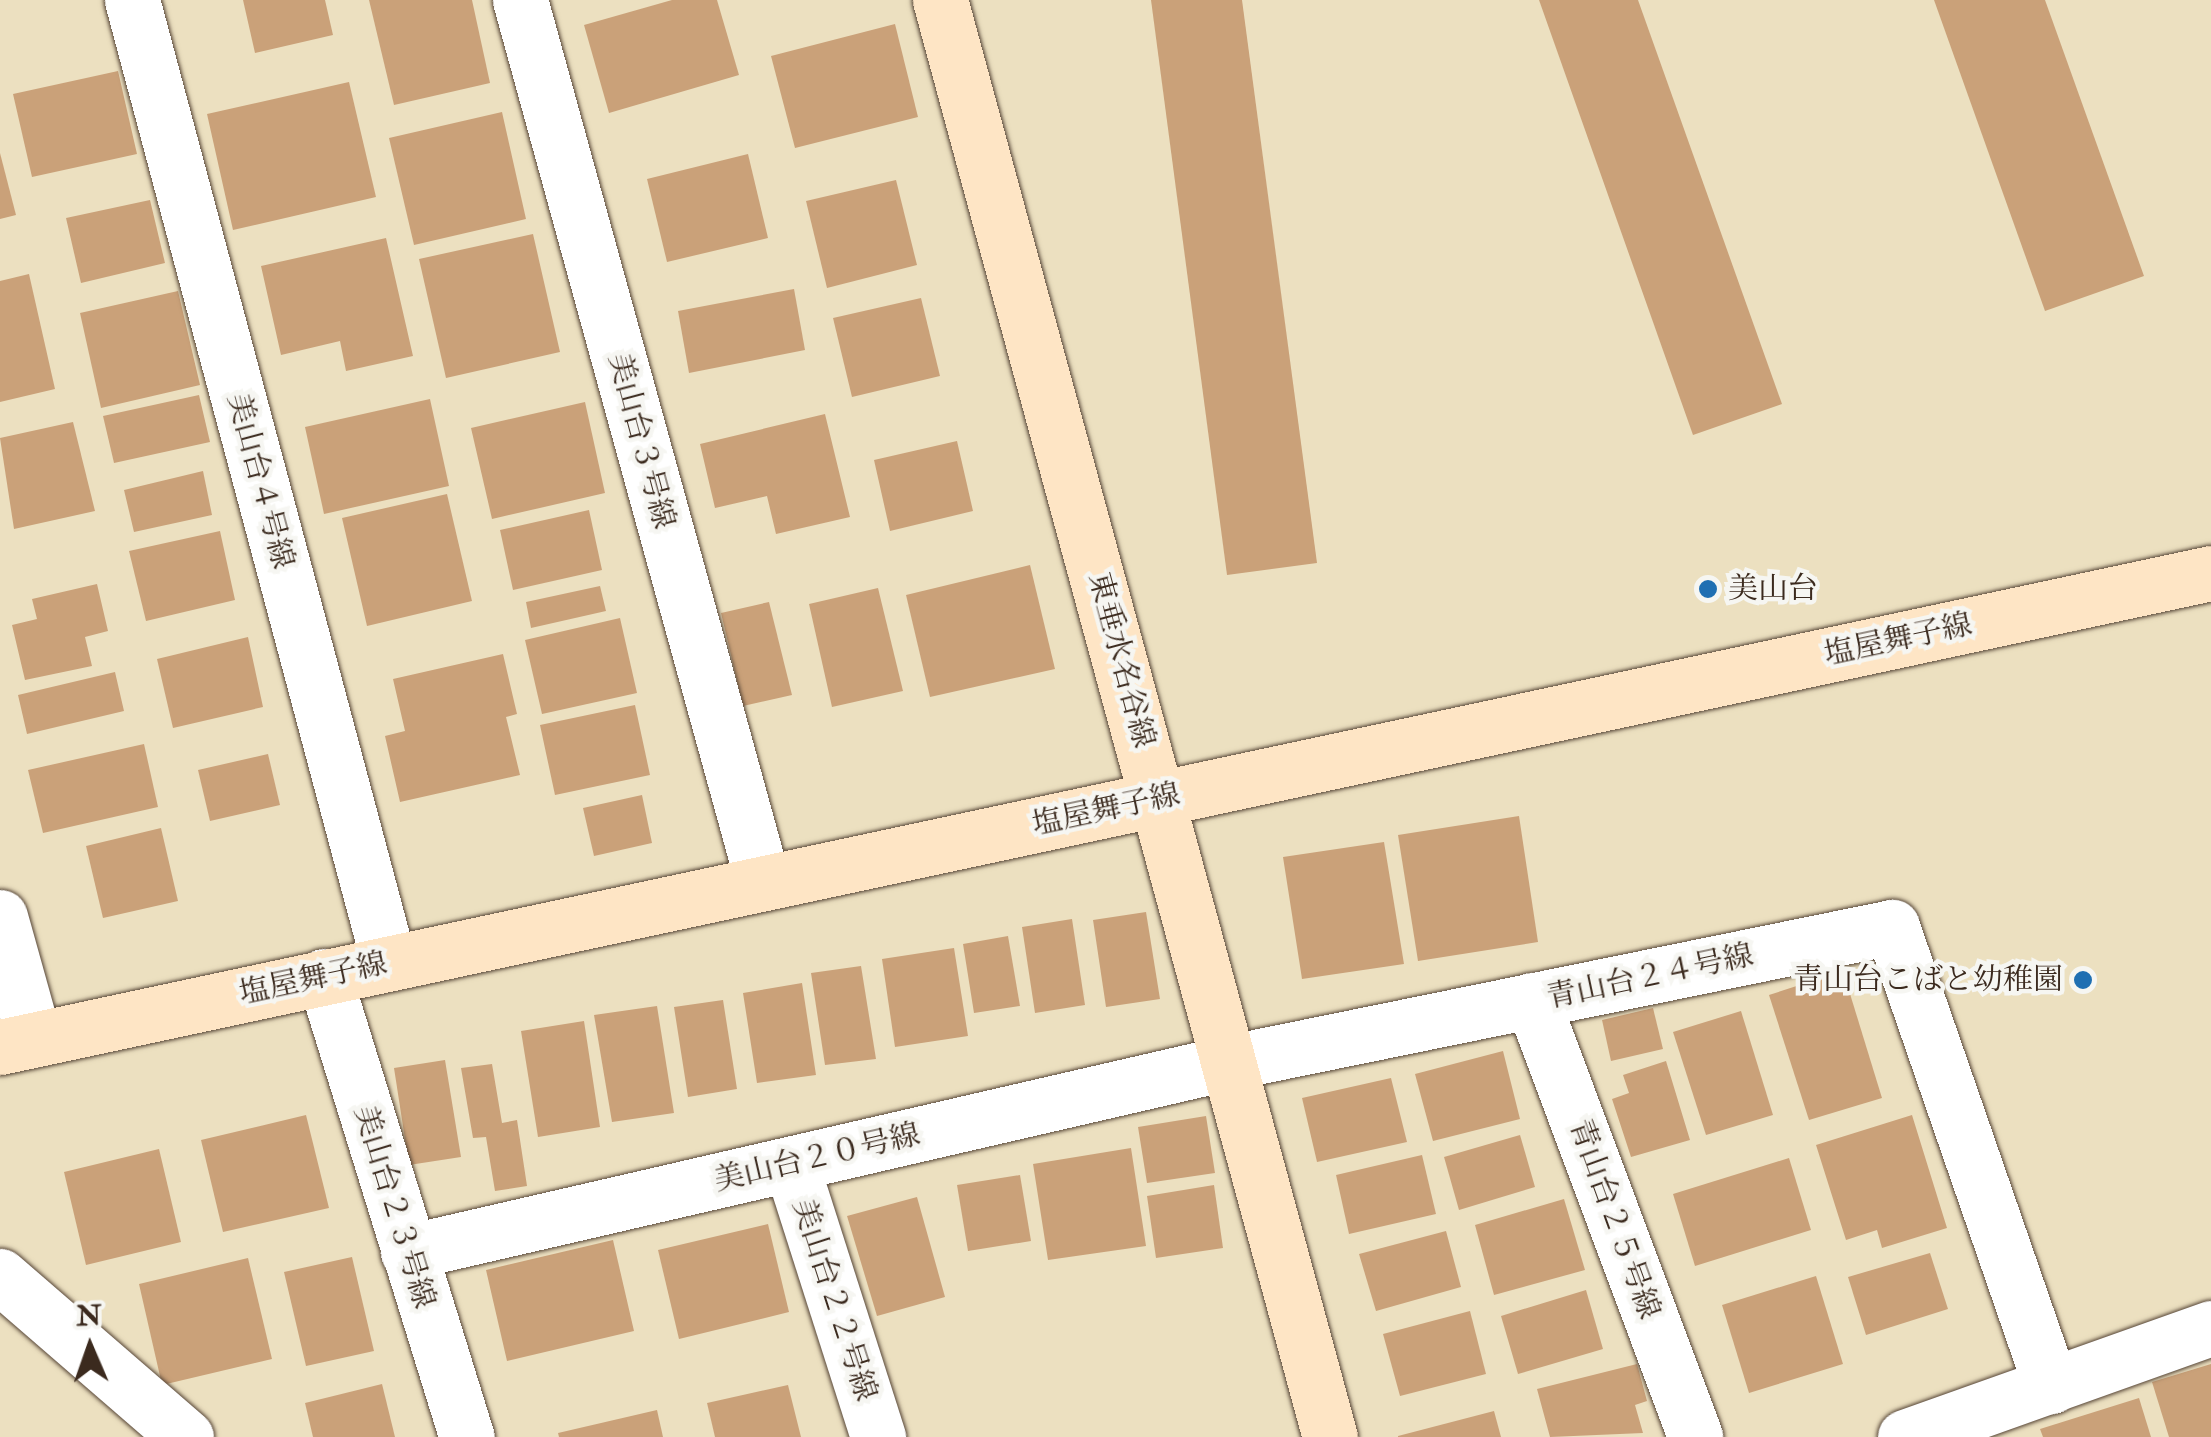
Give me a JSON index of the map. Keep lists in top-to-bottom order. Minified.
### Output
{"streets":{"street":["美山台３号線","美山台４号線","塩屋舞子線","東垂水名谷線","青山台２４号線","美山台２０号線","美山台２３号線","青山台２５号線","美山台２２号線"]},"crossings":[["美山台３号線","塩屋舞子線"],["美山台４号線","塩屋舞子線"],["塩屋舞子線","東垂水名谷線"],["塩屋舞子線","美山台２３号線"],["東垂水名谷線","青山台２４号線"],["東垂水名谷線","美山台２０号線"],["青山台２４号線","美山台２０号線"],["青山台２４号線","青山台２５号線"],["美山台２０号線","美山台２３号線"],["美山台２０号線","美山台２２号線"]],"places":["美山台","青山台こばと幼稚園"],"north":"top"}
